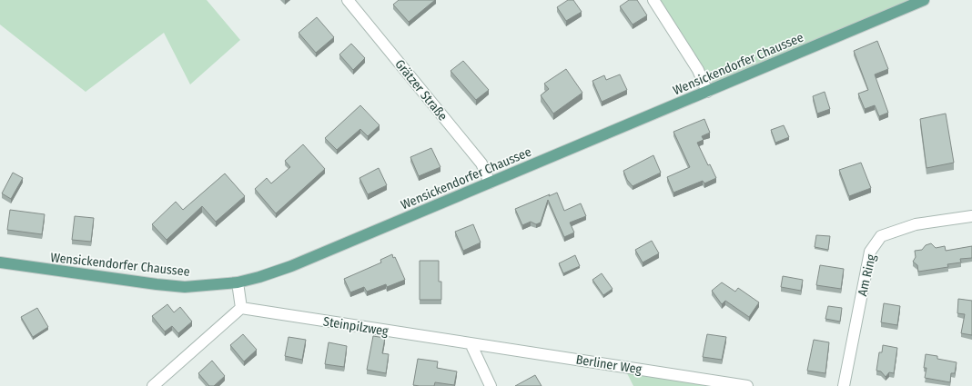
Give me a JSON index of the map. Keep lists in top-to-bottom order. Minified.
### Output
{"streets":{"main road":["Wensickendorfer Chaussee"],"street":["Grätzer Straße","Am Ring","Steinpilzweg","Berliner Weg"]},"crossings":[["Wensickendorfer Chaussee","Grätzer Straße"],["Steinpilzweg","Berliner Weg"]]}
